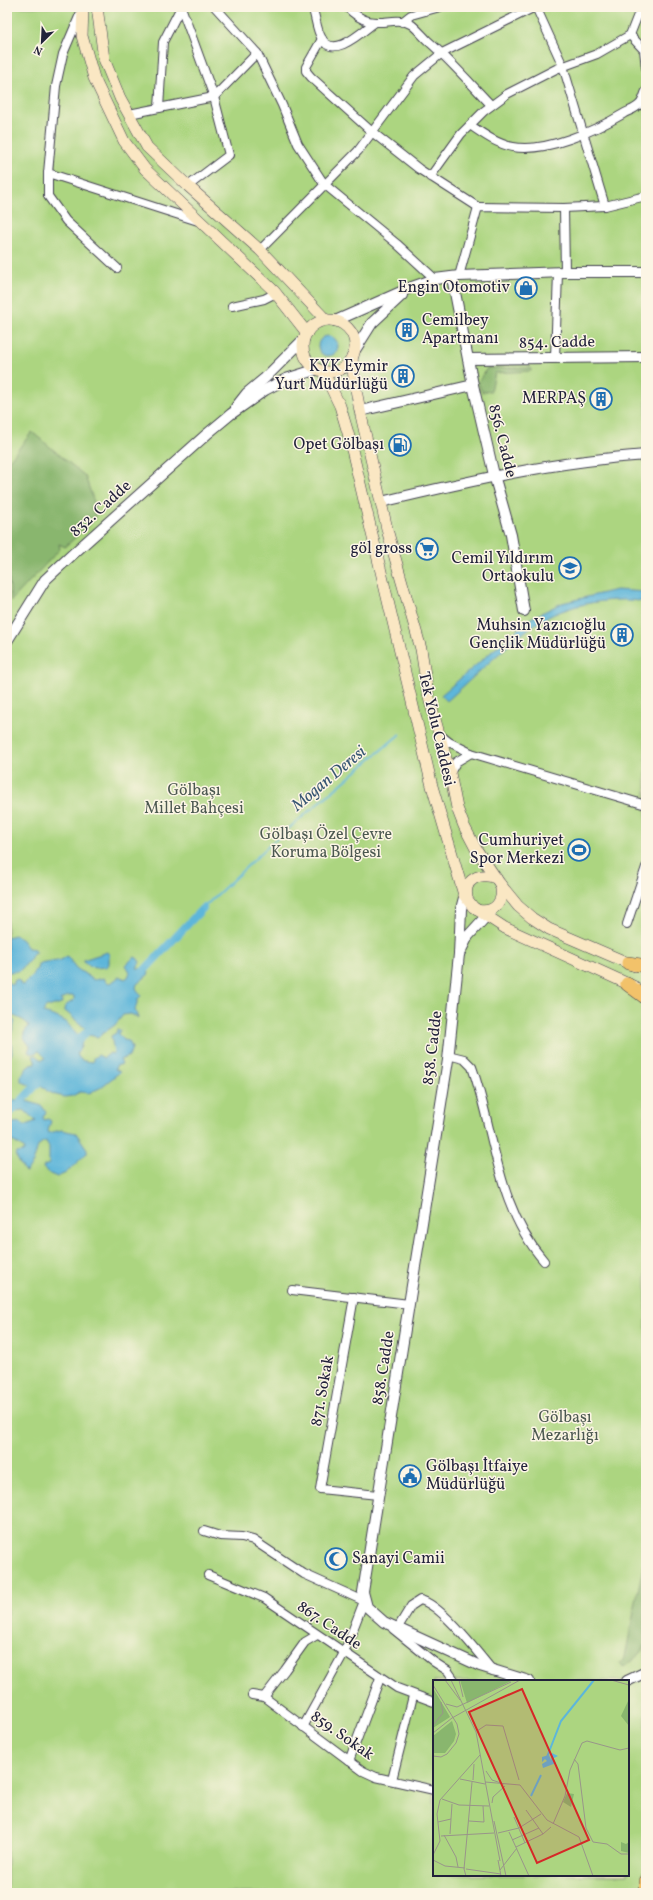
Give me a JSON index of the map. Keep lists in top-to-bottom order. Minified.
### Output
{"streets":{"main road":["Tek Yolu Caddesi"],"street":["854. Cadde","856. Cadde","832. Cadde","858. Cadde","871. Sokak","867. Cadde","859. Sokak"]},"crossings":[["854. Cadde","856. Cadde"],["832. Cadde","Tek Yolu Caddesi"],["Tek Yolu Caddesi","858. Cadde"],["858. Cadde","871. Sokak"]],"water":["Mogan Deresi"],"parks":["Gölbaşı Millet Bahçesi","Gölbaşı Özel Çevre Koruma Bölgesi","Gölbaşı Mezarlığı"],"places":{"shop":["Engin Otomotiv"],"building":["Cemilbey Apartmanı","KYK Eymir Yurt Müdürlüğü","MERPAŞ","Muhsin Yazıcıoğlu Gençlik Müdürlüğü"],"fuel station":["Opet Gölbaşı"],"supermarket":["göl gross"],"school or university":["Cemil Yıldırım Ortaokulu"],"sports":["Cumhuriyet Spor Merkezi"],"public building":["Gölbaşı İtfaiye Müdürlüğü"],"mosque":["Sanayi Camii"]},"north":"bottom left"}
